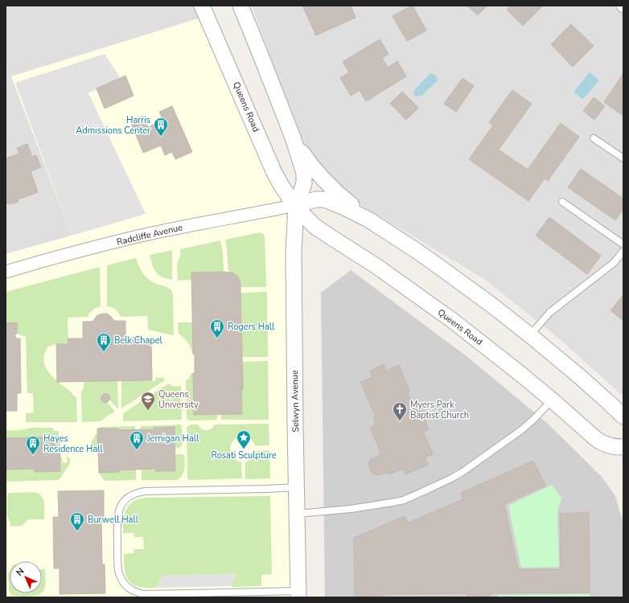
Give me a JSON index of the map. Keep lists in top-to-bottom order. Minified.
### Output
{"streets":{"street":["Queens Road","Radcliffe Avenue","Selwyn Avenue"]},"crossings":[["Queens Road","Radcliffe Avenue"],["Queens Road","Selwyn Avenue"],["Radcliffe Avenue","Selwyn Avenue"]],"places":{"building":["Harris Admissions Center","Rogers Hall","Belk Chapel","Jernigan Hall","Hayes Residence Hall","Burwell Hall"],"school or university":["Queens University"],"church":["Myers Park Baptist Church"],"place":["Rosati Sculpture"]},"north":"top left"}
